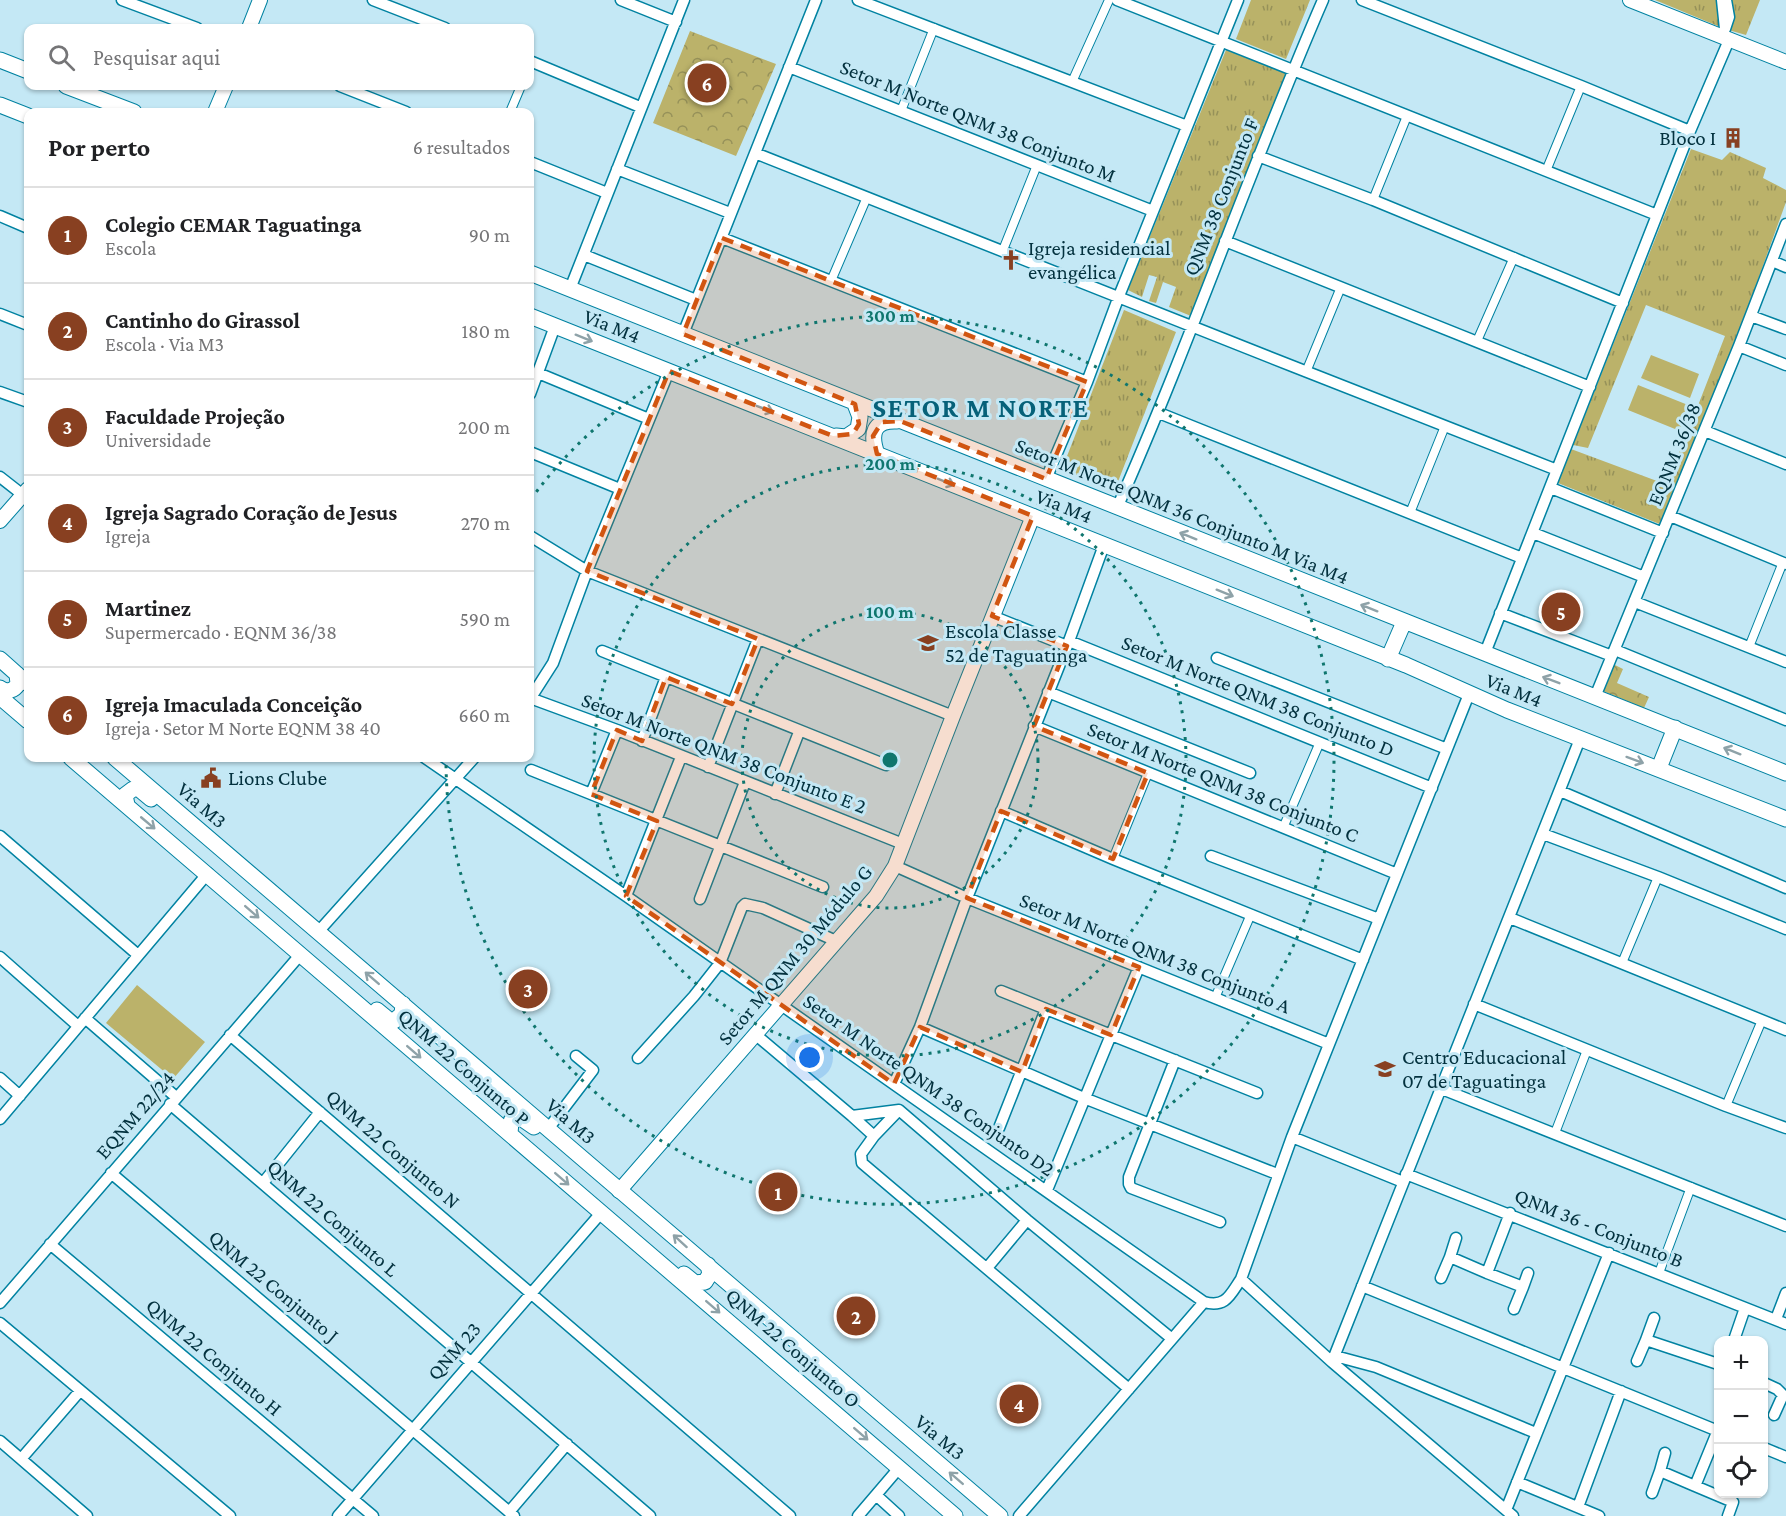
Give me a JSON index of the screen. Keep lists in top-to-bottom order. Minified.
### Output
{"streets":{"main road":["Via M4","Setor M Norte QNM 36 Conjunto M Via M4","Via M3","QNM 22 Conjunto P","QNM 22 Conjunto O"],"street":["Setor M Norte QNM 38 Conjunto M","QNM 38 Conjunto F","EQNM 36/38","Setor M Norte QNM 38 Conjunto D","Setor M Norte QNM 38 Conjunto E 2","Setor M Norte QNM 38 Conjunto C","Setor M Norte QNM 38 Conjunto A","Setor M QNM 30 Módulo G","Setor M Norte QNM 38 Conjunto D2","EQNM 22/24","QNM 22 Conjunto N","QNM 22 Conjunto L","QNM 36 - Conjunto B","QNM 22 Conjunto J","QNM 23","QNM 22 Conjunto H"]},"crossings":[["QNM 38 Conjunto F","Setor M Norte QNM 36 Conjunto M Via M4"],["Via M4","Setor M QNM 30 Módulo G"],["EQNM 36/38","Setor M Norte QNM 36 Conjunto M Via M4"],["Setor M Norte QNM 38 Conjunto D","Setor M QNM 30 Módulo G"],["Setor M Norte QNM 38 Conjunto E 2","Setor M QNM 30 Módulo G"],["Via M3","Setor M QNM 30 Módulo G"],["Setor M Norte QNM 38 Conjunto A","Setor M QNM 30 Módulo G"],["Setor M QNM 30 Módulo G","Setor M Norte QNM 38 Conjunto D2"],["QNM 22 Conjunto P","EQNM 22/24"],["QNM 22 Conjunto P","QNM 22 Conjunto O"],["QNM 22 Conjunto P","QNM 23"],["EQNM 22/24","QNM 22 Conjunto N"],["EQNM 22/24","QNM 22 Conjunto L"],["EQNM 22/24","QNM 22 Conjunto J"],["EQNM 22/24","QNM 22 Conjunto H"],["QNM 22 Conjunto N","QNM 23"],["QNM 22 Conjunto L","QNM 23"],["QNM 22 Conjunto J","QNM 23"],["QNM 22 Conjunto O","QNM 23"],["QNM 23","QNM 22 Conjunto H"]],"one_way":["Via M4","Setor M Norte QNM 36 Conjunto M Via M4","QNM 22 Conjunto P","QNM 22 Conjunto O"],"districts":["SETOR M NORTE"],"places":{"building":["Bloco I"],"church":["Igreja residencial evangélica"],"school or university":["Escola Classe 52 de Taguatinga","Centro Educacional 07 de Taguatinga"],"public building":["Lions Clube"]},"page":{"search":"Pesquisar aqui","pins":["6","5","3","1","2","4"],"heading":["Por perto","6 resultados"],"list":[{"mark":"1","name":"Colegio CEMAR Taguatinga","note":"Escola","value":"90 m"},{"mark":"2","name":"Cantinho do Girassol","note":"Escola · Via M3","value":"180 m"},{"mark":"3","name":"Faculdade Projeção","note":"Universidade","value":"200 m"},{"mark":"4","name":"Igreja Sagrado Coração de Jesus","note":"Igreja","value":"270 m"},{"mark":"5","name":"Martinez","note":"Supermercado · EQNM 36/38","value":"590 m"},{"mark":"6","name":"Igreja Imaculada Conceição","note":"Igreja · Setor M Norte EQNM 38 40","value":"660 m"}],"map_buttons":["+","−"]},"rings":["300 m","200 m","100 m"]}
